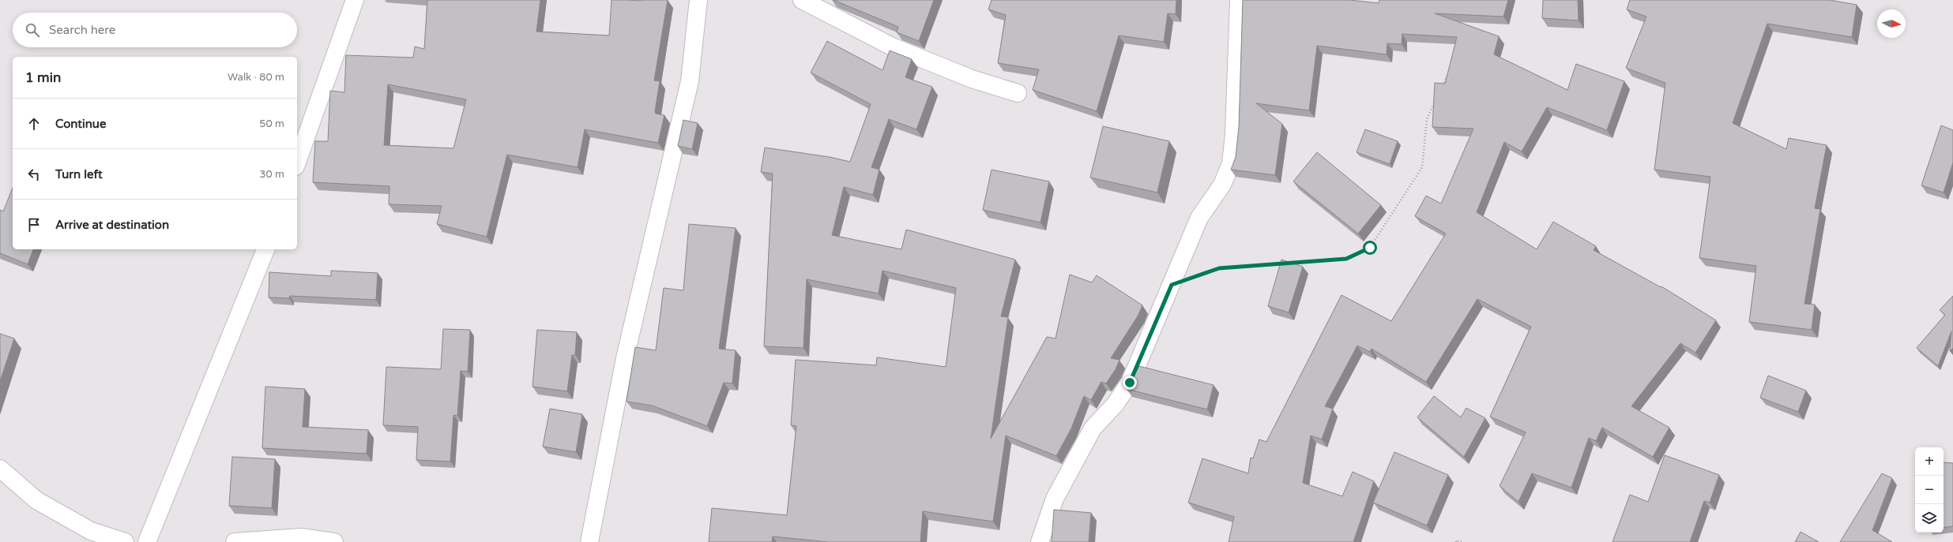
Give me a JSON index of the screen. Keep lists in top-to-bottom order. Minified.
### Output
{"north":"right","page":{"search":"Search here","heading":["1 min","Walk · 80 m"],"list":[["Continue","50 m"],["Turn left","30 m"],"Arrive at destination"],"map_buttons":["+","−"]}}
